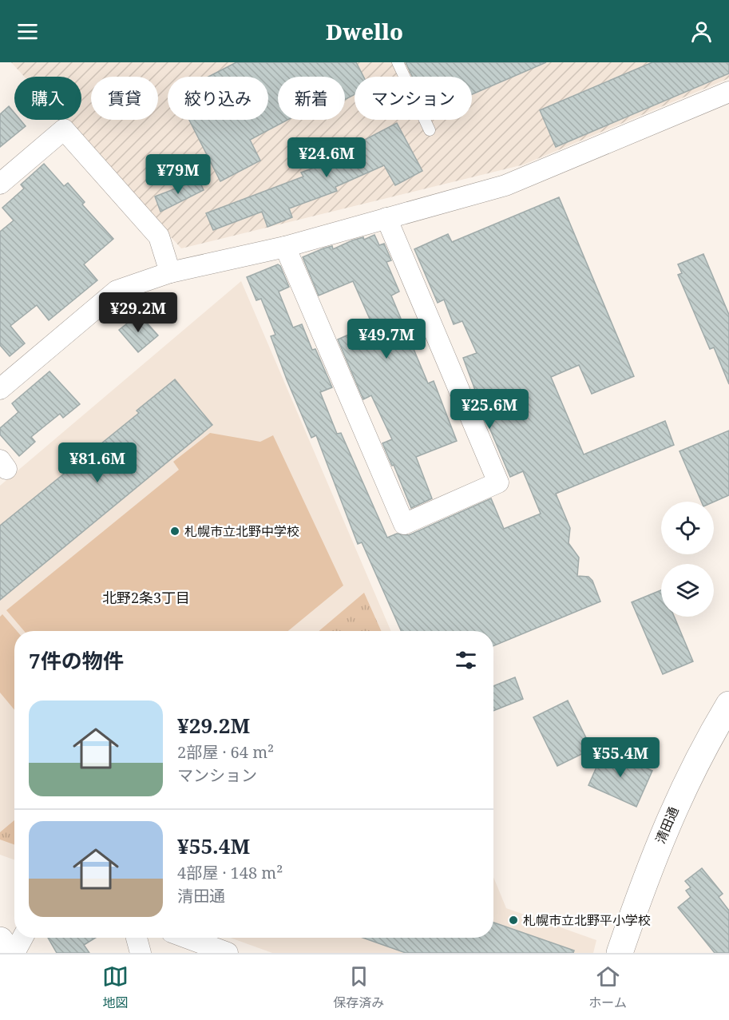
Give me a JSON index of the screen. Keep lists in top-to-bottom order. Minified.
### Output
{"streets":{"street":["清田通"]},"districts":["北野2条3丁目"],"places":["札幌市立北野中学校","札幌市立北野平小学校"],"page":{"header":"Dwello","chip":["購入","賃貸","絞り込み","新着","マンション"],"price":["¥24.6M","¥79M","¥29.2M","¥49.7M","¥25.6M","¥81.6M","¥55.4M"],"heading":"7件の物件","list":[{"name":"¥29.2M","note":"2部屋 · 64 m² · マンション"},{"name":"¥55.4M","note":"4部屋 · 148 m² · 清田通"}],"tabs":["地図","保存済み","ホーム"]}}
